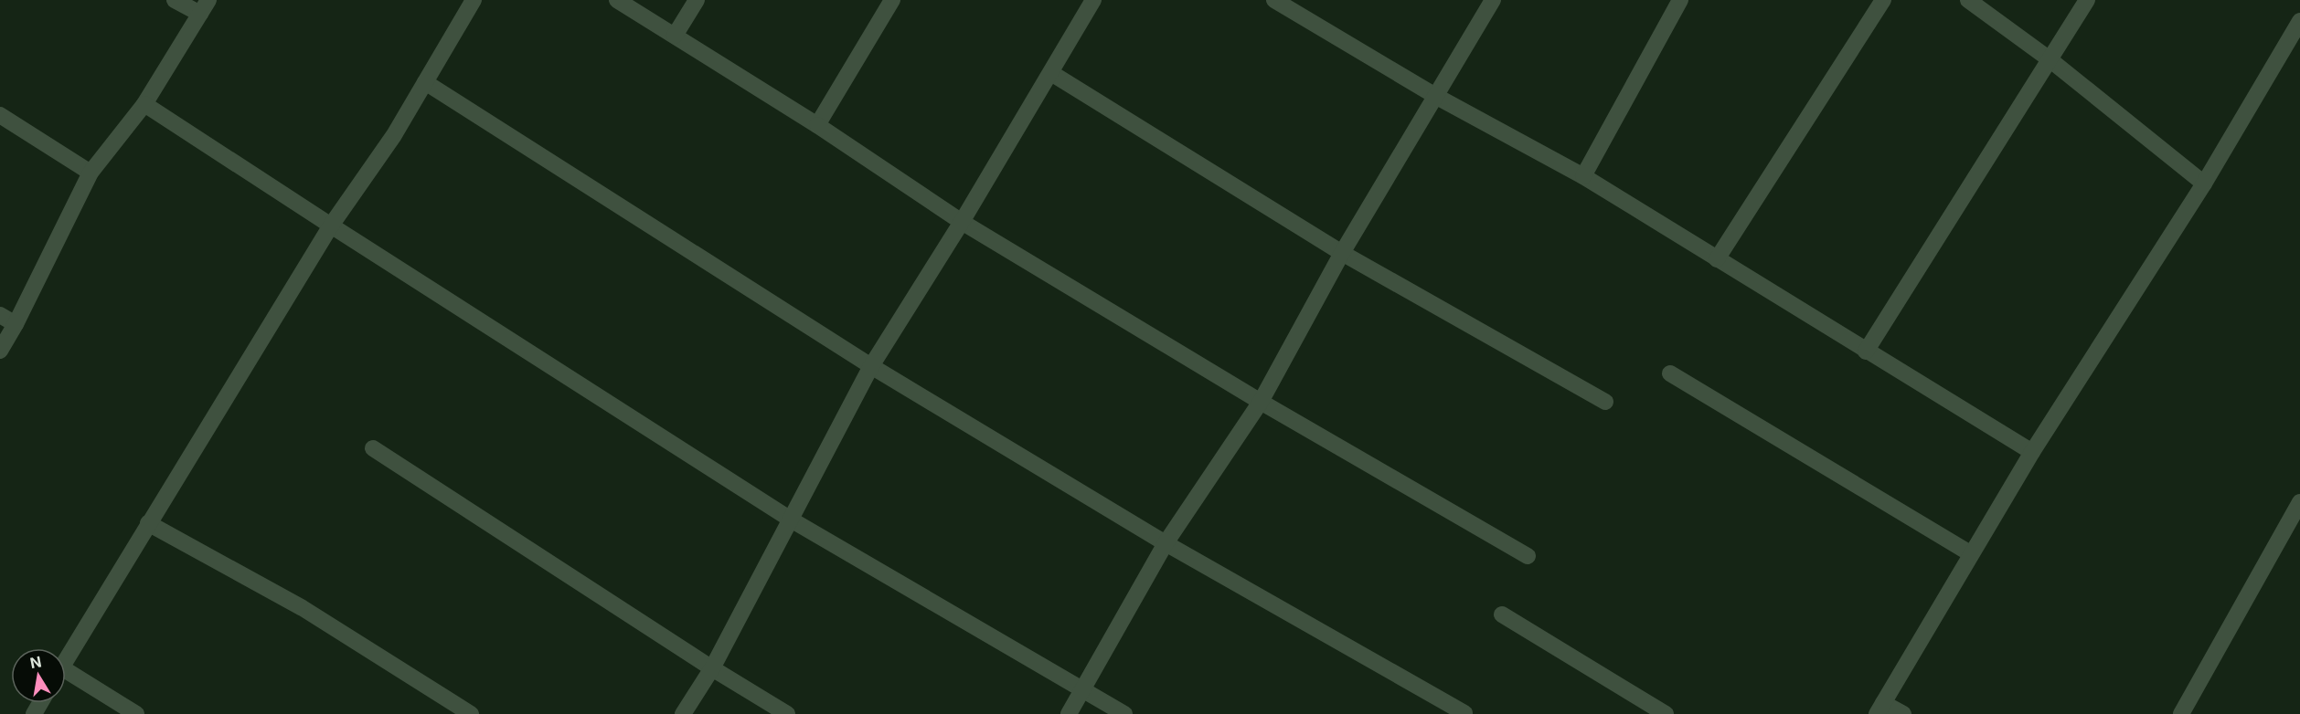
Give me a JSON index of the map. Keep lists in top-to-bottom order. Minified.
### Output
{"north":"top"}
